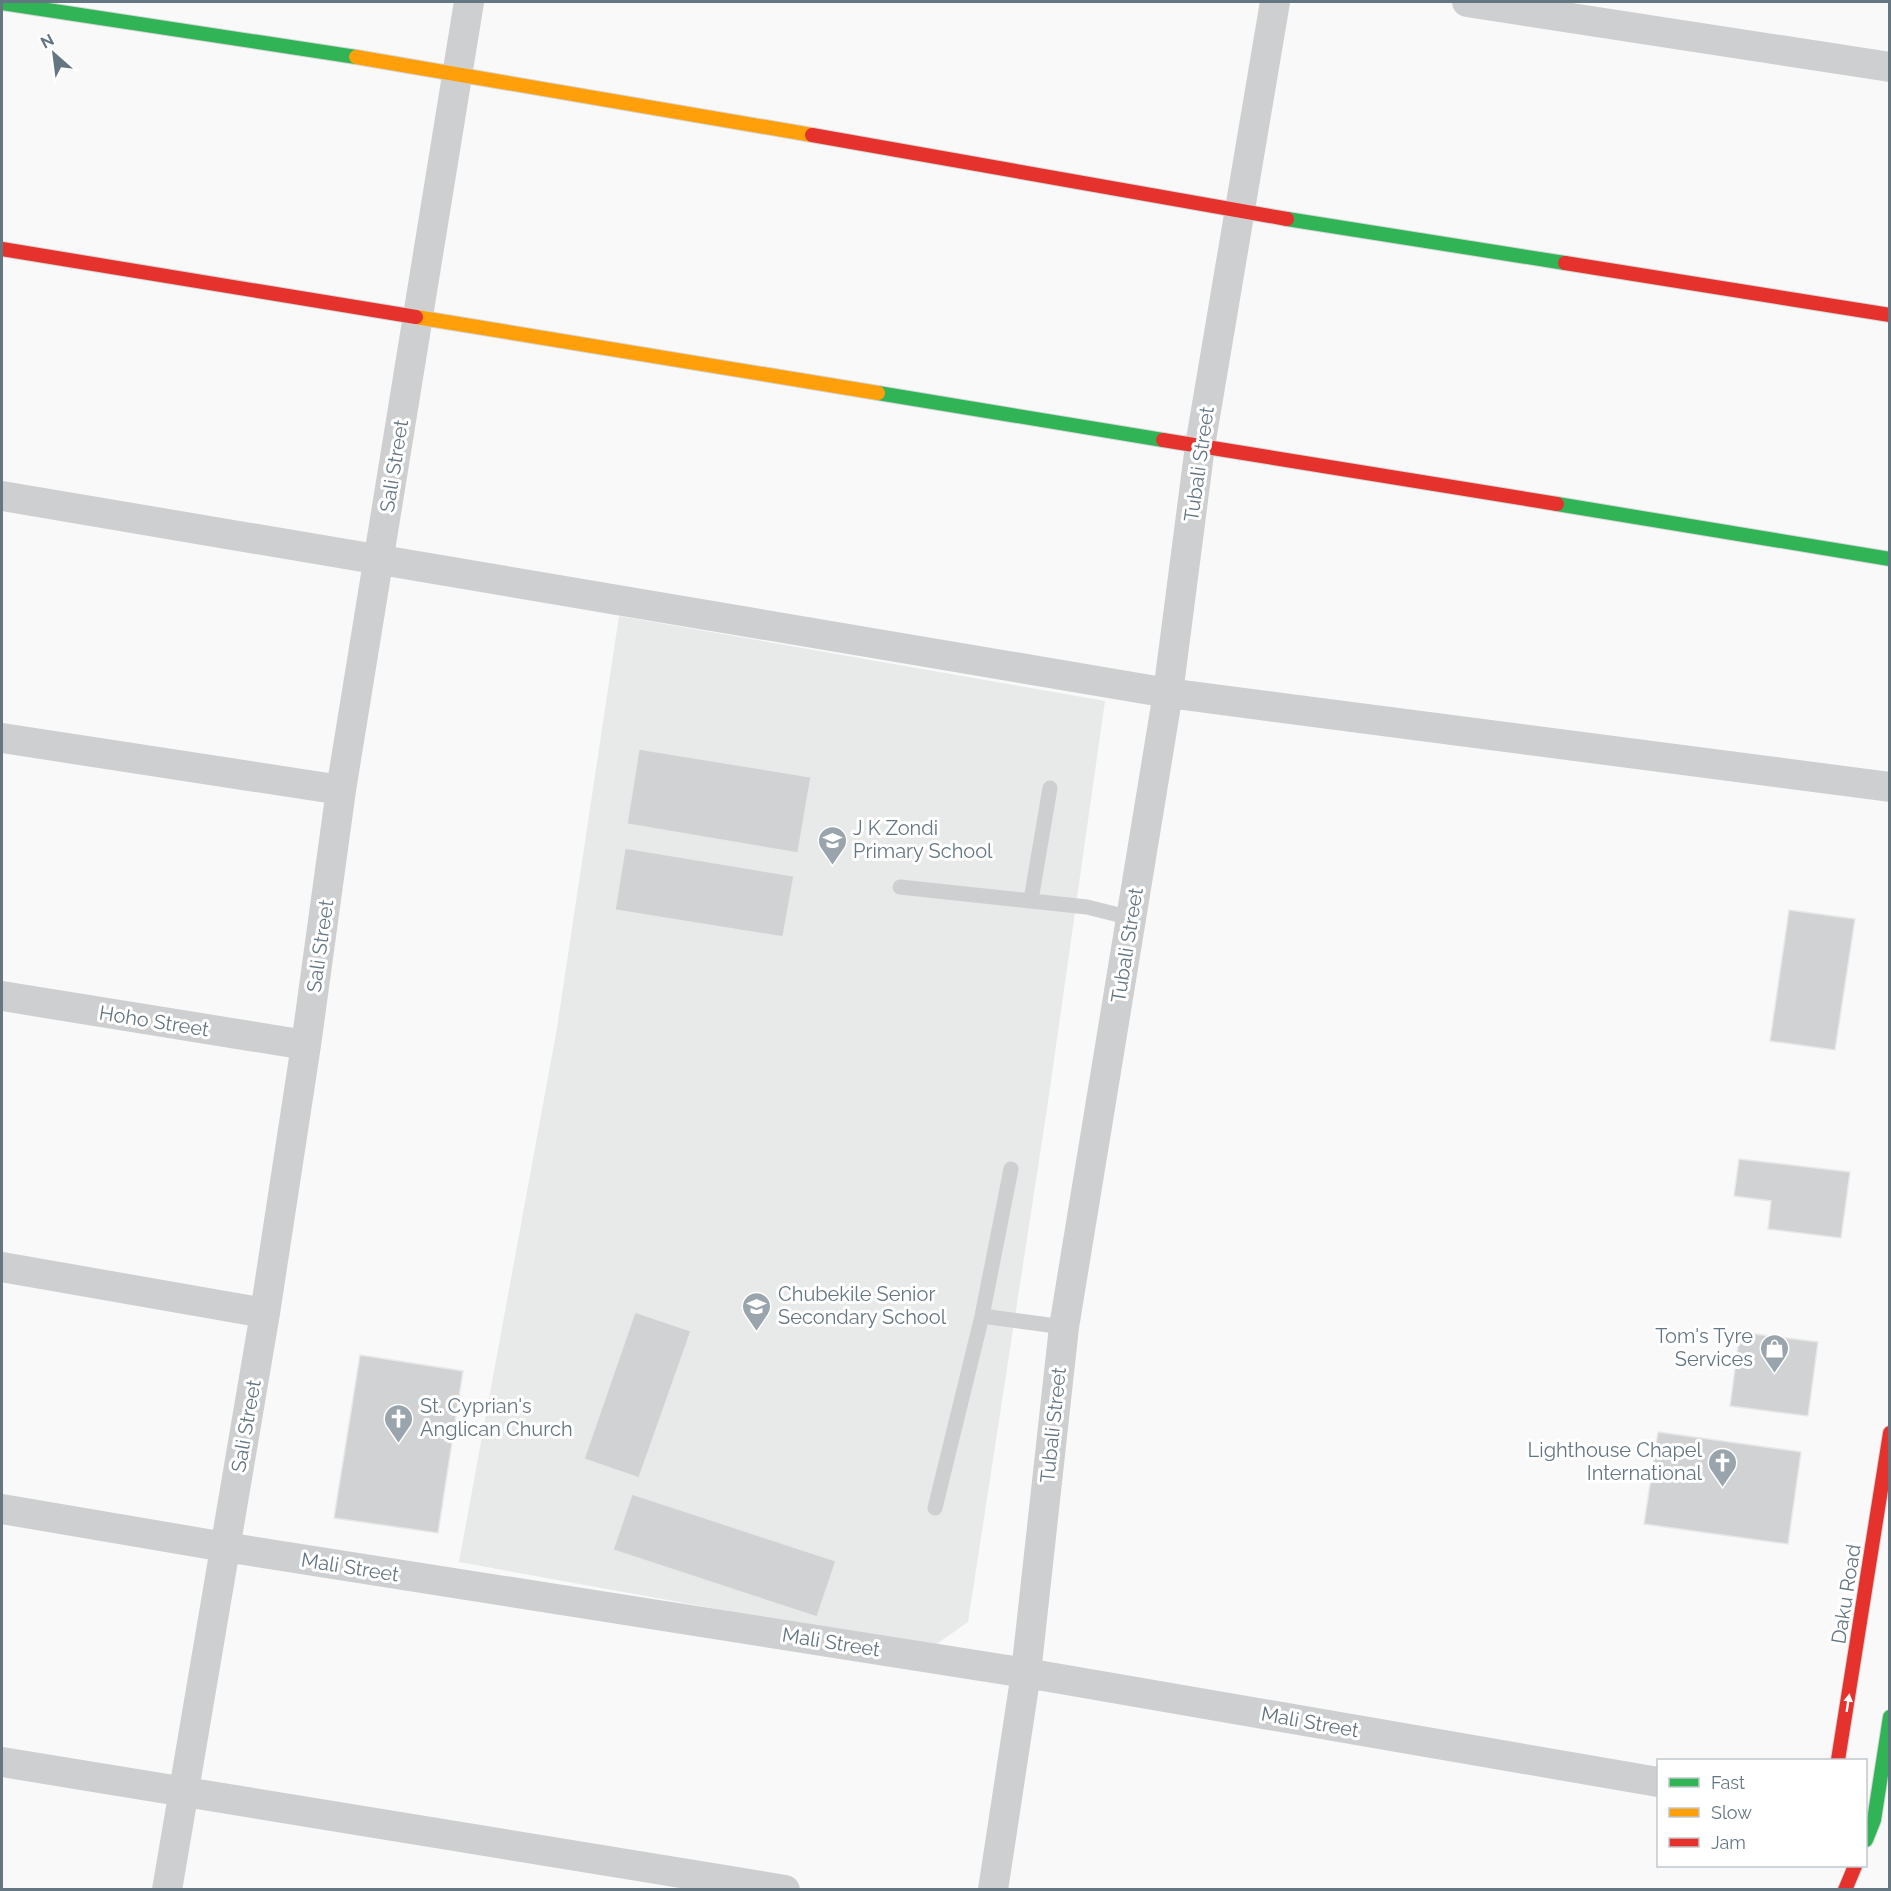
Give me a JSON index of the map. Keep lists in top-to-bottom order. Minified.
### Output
{"streets":{"street":["Tubali Street","Sali Street","Hoho Street","Mali Street","Daku Road"]},"crossings":[["Tubali Street","Mali Street"],["Sali Street","Hoho Street"],["Sali Street","Mali Street"]],"one_way":["Daku Road"],"places":{"school or university":["J K Zondi Primary School","Chubekile Senior Secondary School"],"shop":["Tom's Tyre Services"],"church":["St. Cyprian's Anglican Church","Lighthouse Chapel International"]},"legend":["Fast","Slow","Jam"],"north":"top left"}
